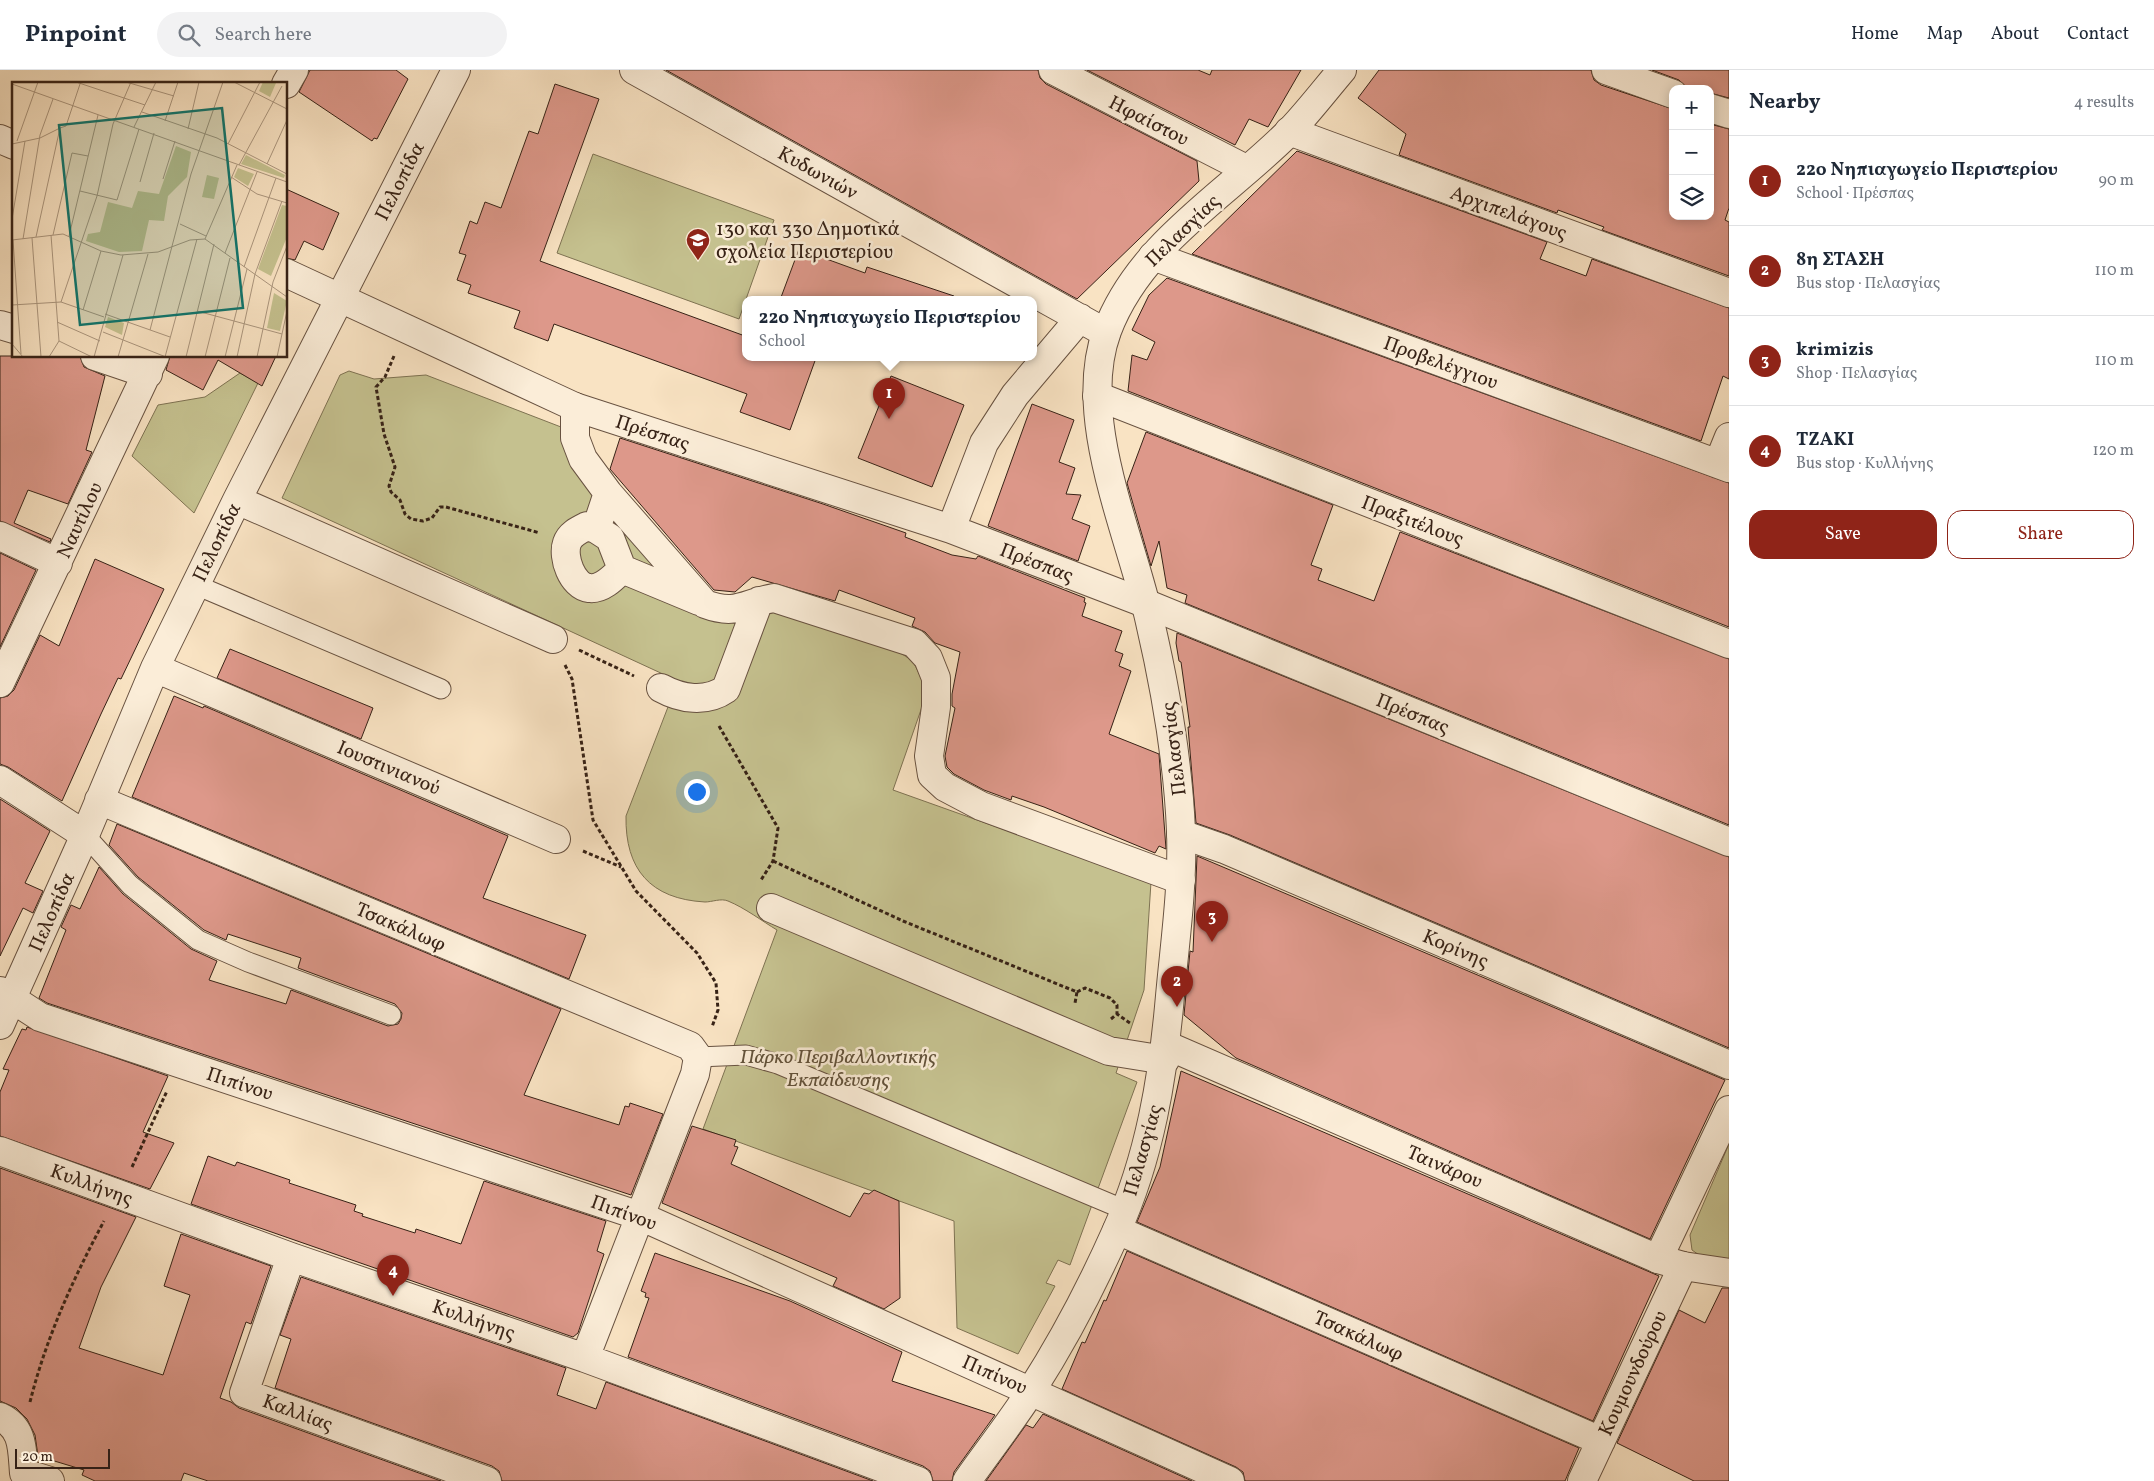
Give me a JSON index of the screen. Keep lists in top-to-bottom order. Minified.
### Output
{"streets":{"street":["Ηφαίστου","Κυδωνιών","Πελοπίδα","Αρχιπελάγους","Πελασγίας","Προβελέγγιου","Πρέσπας","Ναυτίλου","Πραξιτέλους","Ιουστινιανού","Τσακάλωφ","Κορίνης","Πιπίνου","Ταινάρου","Κυλλήνης","Κουμουνδούρου","Καλλίας"]},"crossings":[["Ηφαίστου","Πελασγίας"],["Κυδωνιών","Πελασγίας"],["Πελοπίδα","Πρέσπας"],["Πελοπίδα","Ιουστινιανού"],["Πελοπίδα","Τσακάλωφ"],["Πελοπίδα","Πιπίνου"],["Αρχιπελάγους","Πελασγίας"],["Πελασγίας","Προβελέγγιου"],["Πελασγίας","Πρέσπας"],["Πελασγίας","Πραξιτέλους"],["Πελασγίας","Τσακάλωφ"],["Πελασγίας","Κορίνης"],["Πελασγίας","Πιπίνου"],["Πελασγίας","Ταινάρου"],["Τσακάλωφ","Κουμουνδούρου"],["Ταινάρου","Κουμουνδούρου"],["Κυλλήνης","Καλλίας"]],"parks":["Πάρκο Περιβαλλοντικής Εκπαίδευσης"],"places":{"school or university":["13ο και 33ο Δημοτικά σχολεία Περιστερίου"]},"scale_bar":"20 m","page":{"header":"Pinpoint","search":"Search here","nav":["Home","Map","About","Contact"],"heading":["Nearby","4 results"],"map_buttons":["+","−"],"list":[{"mark":"1","name":"22ο Νηπιαγωγείο Περιστερίου","note":"School · Πρέσπας","value":"90 m"},{"mark":"2","name":"8η ΣΤΑΣΗ","note":"Bus stop · Πελασγίας","value":"110 m"},{"mark":"3","name":"krimizis","note":"Shop · Πελασγίας","value":"110 m"},{"mark":"4","name":"ΤΖΑΚΙ","note":"Bus stop · Κυλλήνης","value":"120 m"}],"popup":["22ο Νηπιαγωγείο Περιστερίου","School"],"pins":["1","3","2","4"],"buttons":["Save","Share"],"scale":"20 m"}}
